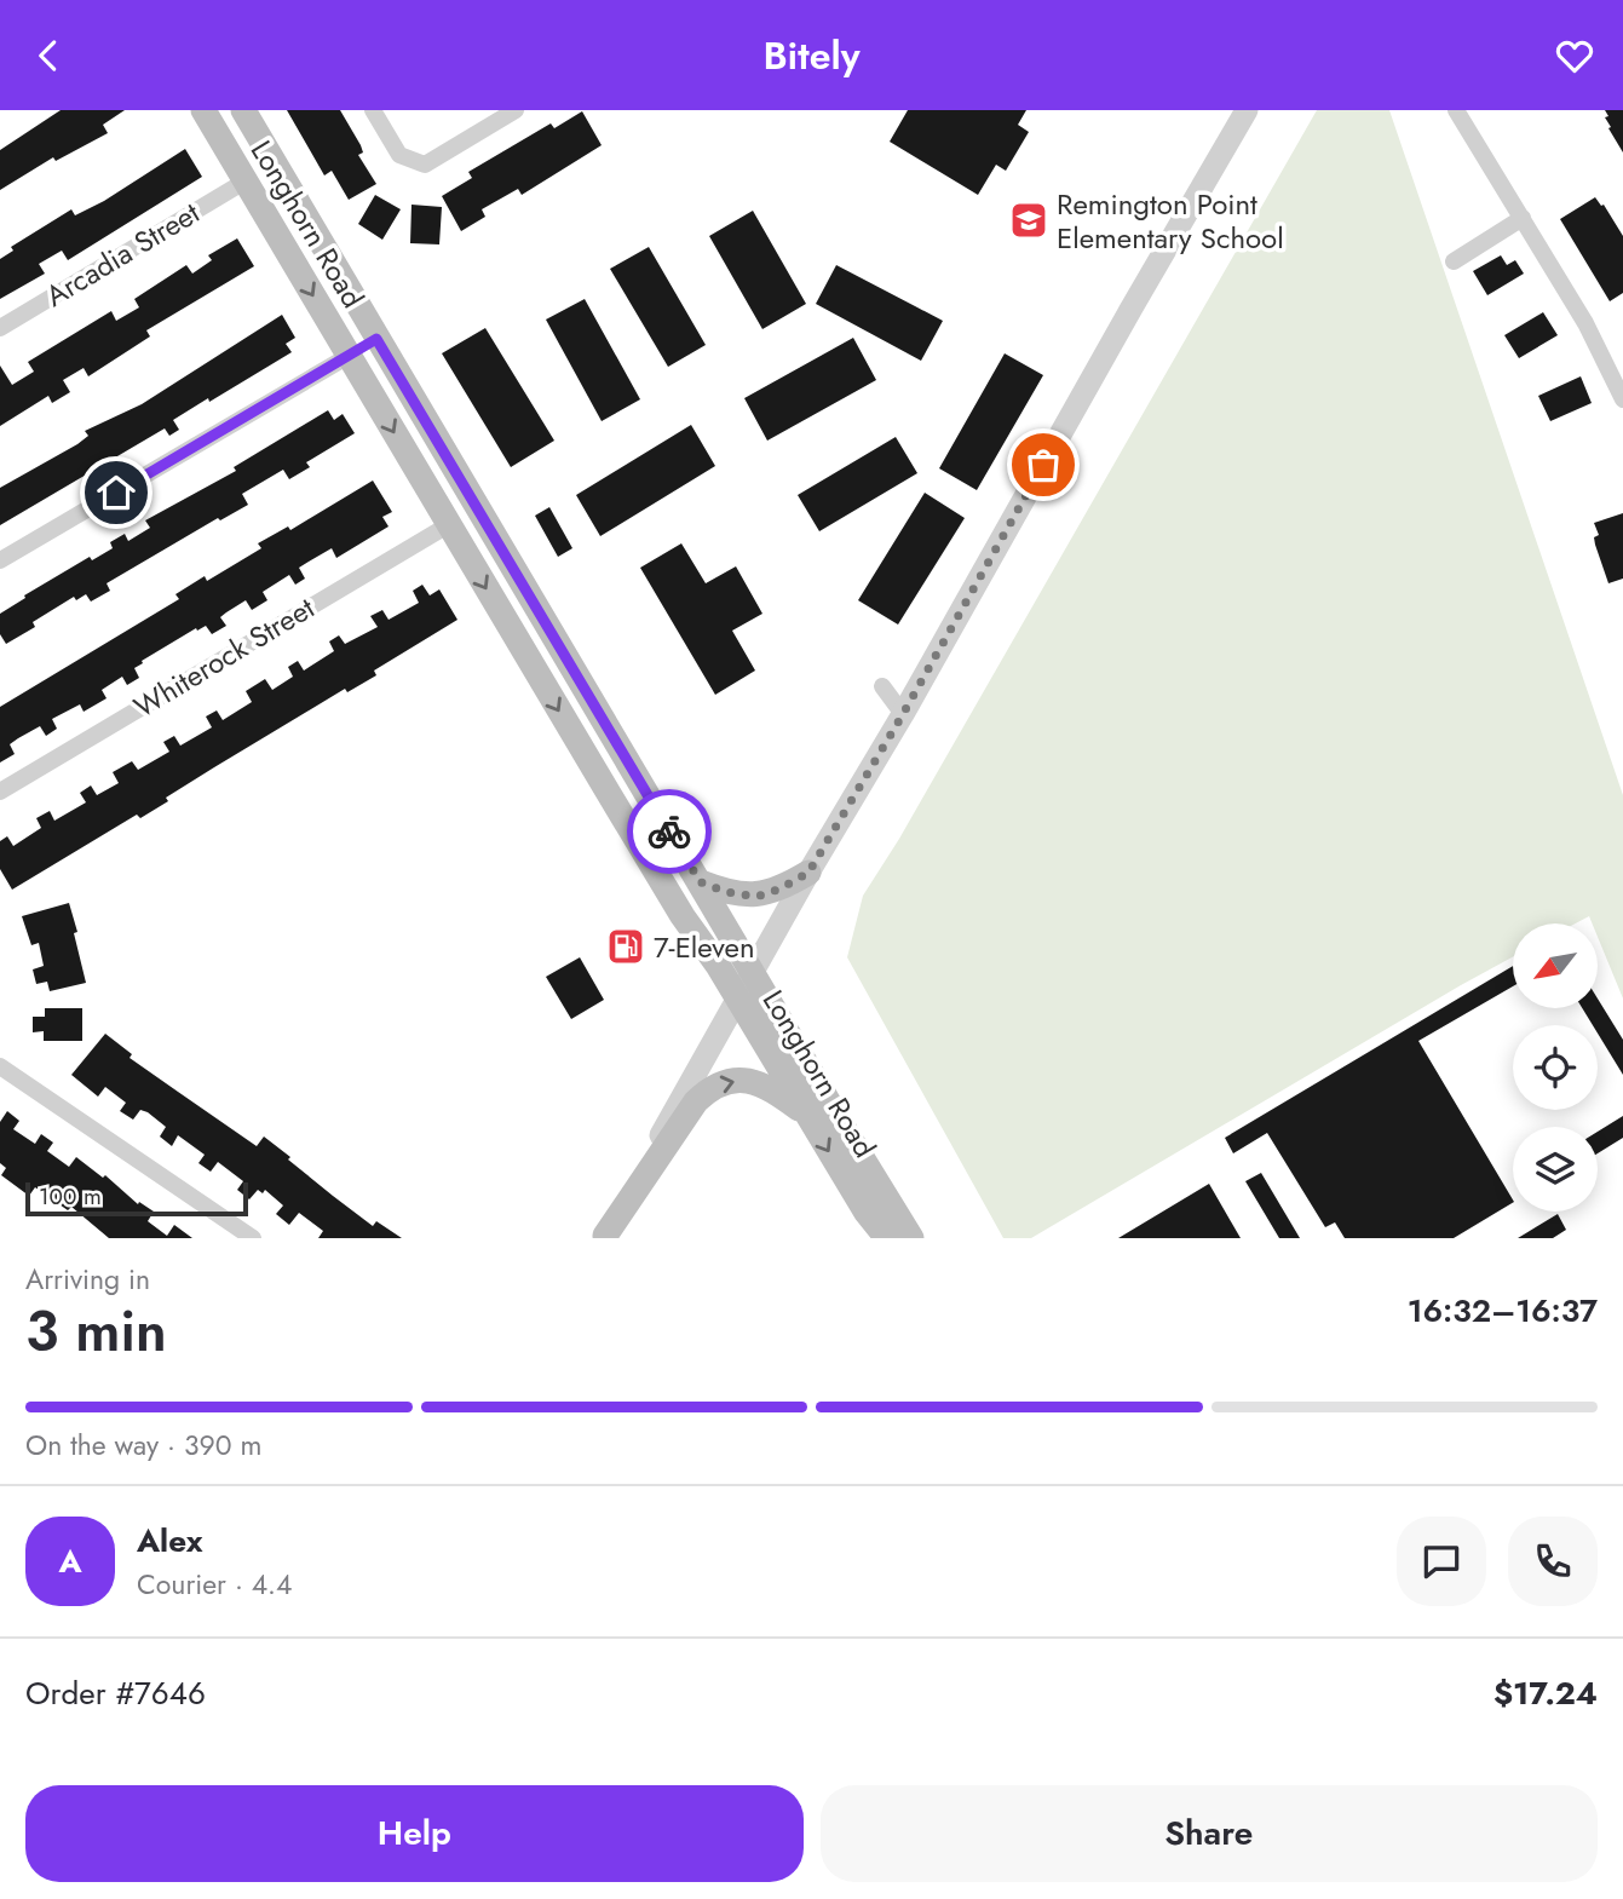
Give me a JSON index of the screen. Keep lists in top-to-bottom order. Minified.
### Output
{"streets":{"main road":["Longhorn Road"],"street":["Arcadia Street","Whiterock Street"]},"crossings":[["Longhorn Road","Arcadia Street"],["Longhorn Road","Whiterock Street"]],"places":{"school or university":["Remington Point Elementary School"],"fuel station":["7-Eleven"]},"scale_bar":"100 m","north":"bottom left","page":{"header":"Bitely","scale":"100 m","heading":["3 min","Arriving in","16:32–16:37"],"panel":["Alex","Courier · 4.4","Order #7646","$17.24"],"bar":"On the way · 390 m","round":"A","buttons":["Help","Share"]}}
